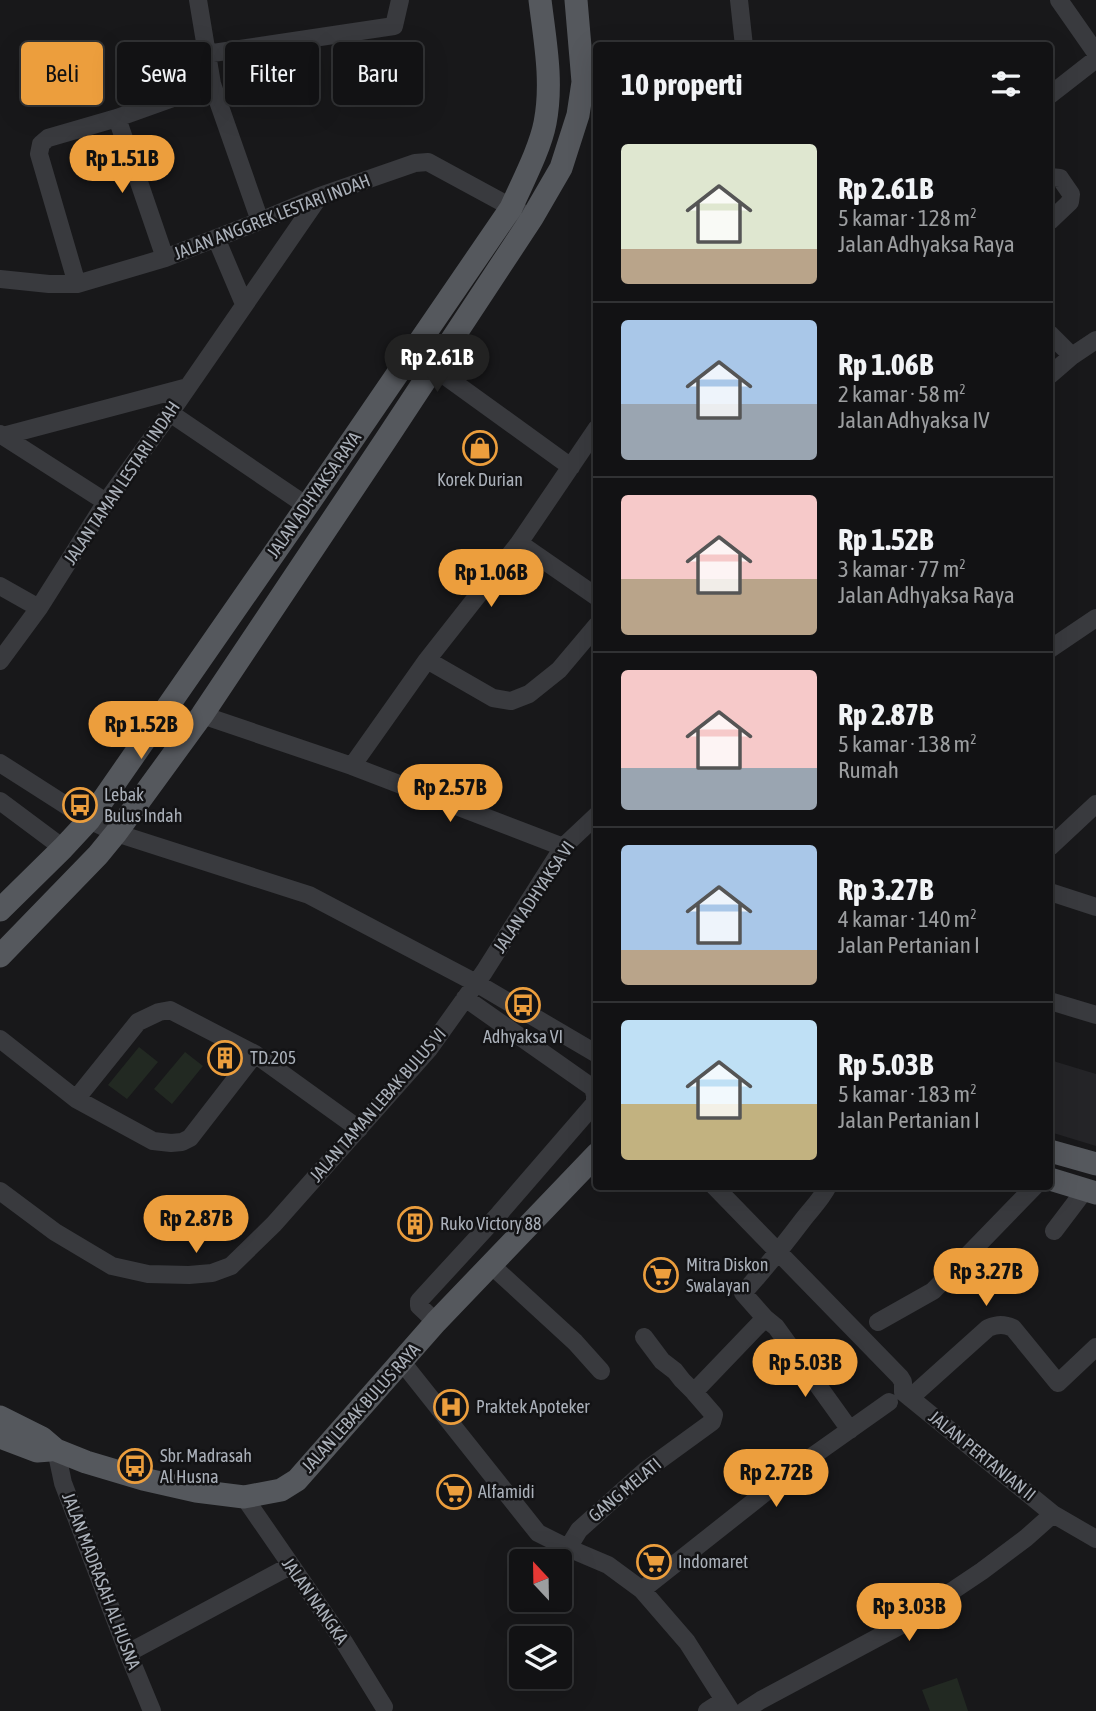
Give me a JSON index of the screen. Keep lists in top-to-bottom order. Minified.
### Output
{"streets":{"main road":["JALAN ADHYAKSA RAYA","JALAN LEBAK BULUS RAYA"],"street":["JALAN ANGGREK LESTARI INDAH","JALAN TAMAN LESTARI INDAH","JALAN ADHYAKSA VI","JALAN TAMAN LEBAK BULUS VI","JALAN PERTANIAN II","GANG MELATI","JALAN MADRASAH AL HUSNA","JALAN NANGKA"]},"crossings":[["JALAN ANGGREK LESTARI INDAH","JALAN TAMAN LESTARI INDAH"],["JALAN ANGGREK LESTARI INDAH","JALAN ADHYAKSA RAYA"],["JALAN ADHYAKSA VI","JALAN TAMAN LEBAK BULUS VI"],["JALAN LEBAK BULUS RAYA","JALAN MADRASAH AL HUSNA"],["JALAN LEBAK BULUS RAYA","JALAN NANGKA"]],"places":{"shop":["Korek Durian"],"bus stop":["Lebak Bulus Indah","Adhyaksa VI","Sbr. Madrasah Al Husna"],"building":["TD.205","Ruko Victory 88"],"supermarket":["Mitra Diskon Swalayan","Alfamidi","Indomaret"],"hospital":["Praktek Apoteker"]},"north":"top","page":{"chip":["Beli","Sewa","Filter","Baru"],"heading":"10 properti","list":[{"name":"Rp 2.61B","note":"5 kamar · 128 m² · Jalan Adhyaksa Raya"},{"name":"Rp 1.06B","note":"2 kamar · 58 m² · Jalan Adhyaksa IV"},{"name":"Rp 1.52B","note":"3 kamar · 77 m² · Jalan Adhyaksa Raya"},{"name":"Rp 2.87B","note":"5 kamar · 138 m² · Rumah"},{"name":"Rp 3.27B","note":"4 kamar · 140 m² · Jalan Pertanian I"},{"name":"Rp 5.03B","note":"5 kamar · 183 m² · Jalan Pertanian I"}],"price":["Rp 1.51B","Rp 2.61B","Rp 1.06B","Rp 1.52B","Rp 2.57B","Rp 2.87B","Rp 3.27B","Rp 5.03B","Rp 2.72B","Rp 3.03B"]}}
